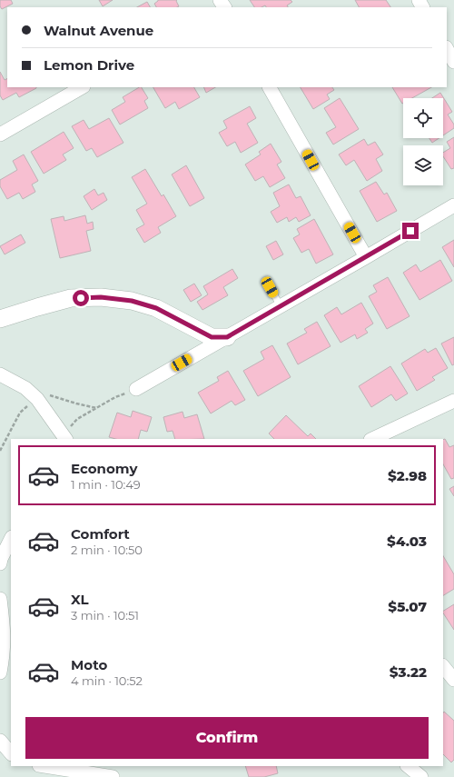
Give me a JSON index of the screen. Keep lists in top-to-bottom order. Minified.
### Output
{"page":{"banner":["Walnut Avenue","Lemon Drive"],"list":[{"name":"Economy","note":"1 min · 10:49","value":"$2.98"},{"name":"Comfort","note":"2 min · 10:50","value":"$4.03"},{"name":"XL","note":"3 min · 10:51","value":"$5.07"},{"name":"Moto","note":"4 min · 10:52","value":"$3.22"}],"buttons":"Confirm"}}
